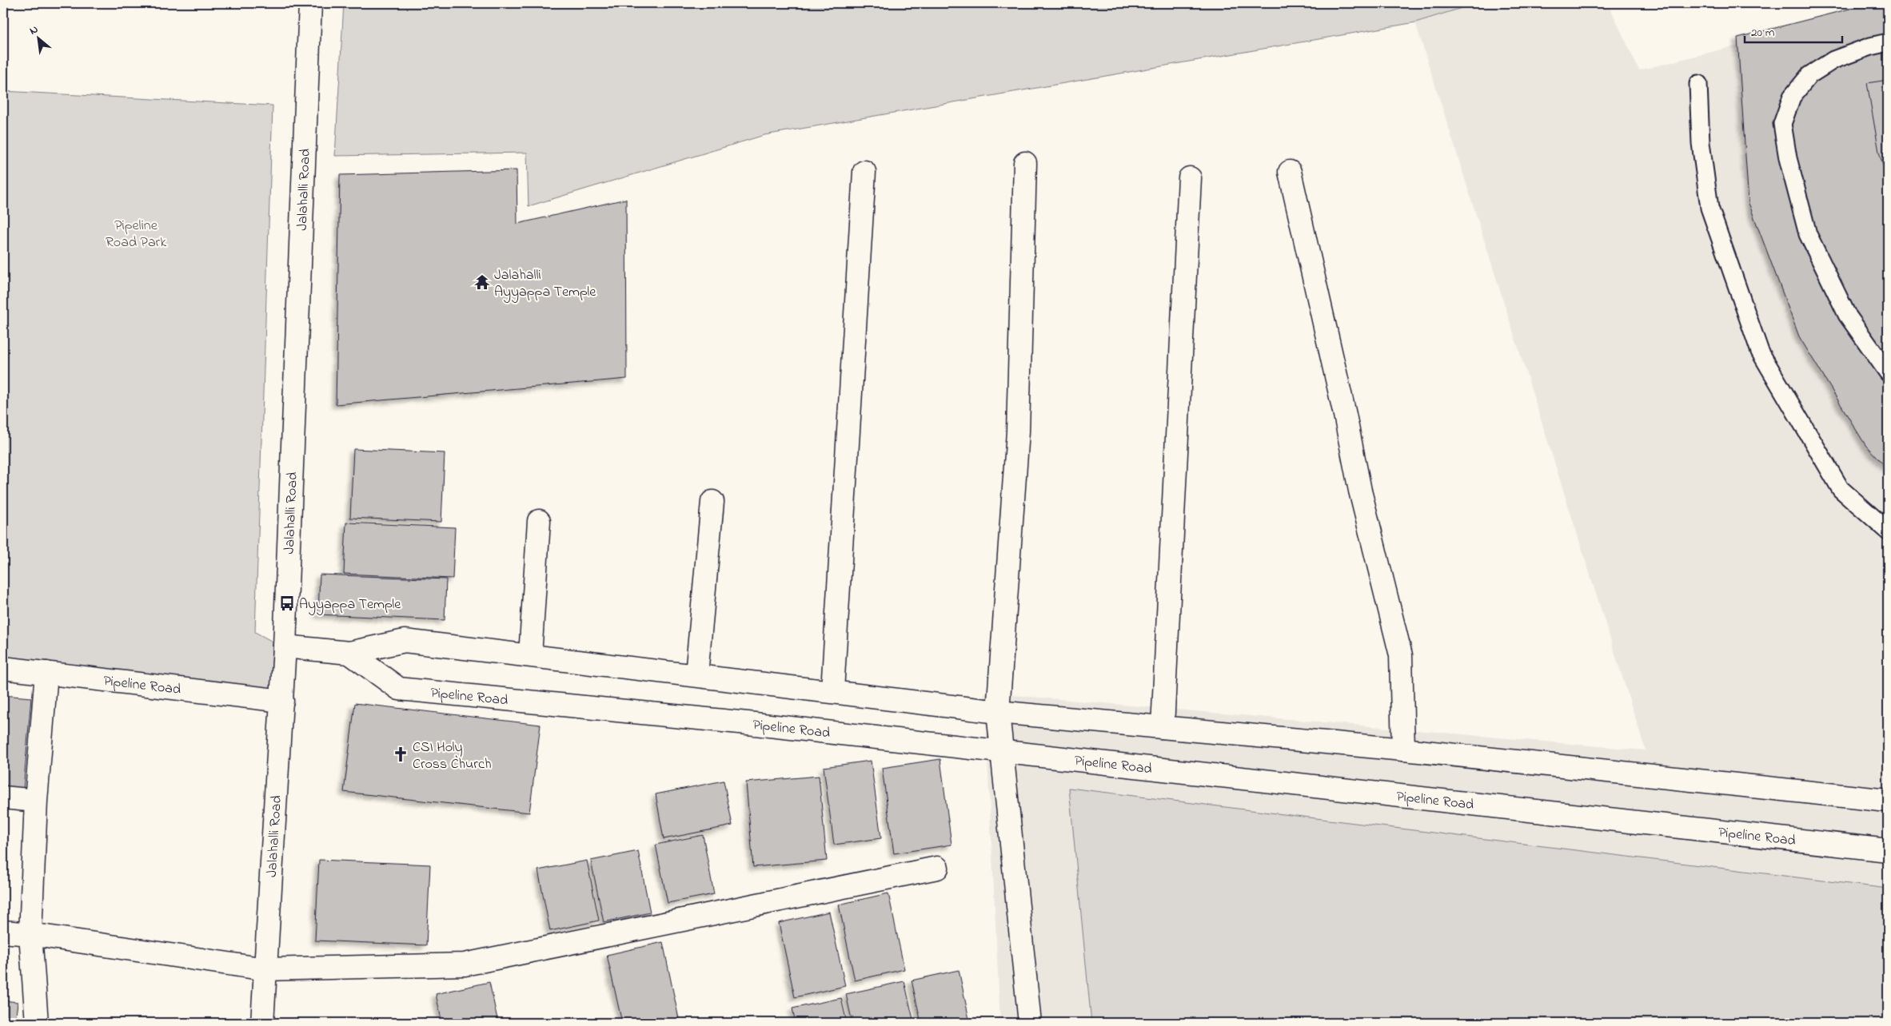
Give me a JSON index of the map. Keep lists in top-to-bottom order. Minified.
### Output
{"streets":{"main road":["Jalahalli Road","Pipeline Road"]},"crossings":[["Jalahalli Road","Pipeline Road"]],"parks":["Pipeline Road Park"],"places":{"temple":["Jalahalli Ayyappa Temple"],"bus stop":["Ayyappa Temple"],"church":["CSI Holy Cross Church"]},"scale_bar":"20 m","north":"top left"}
